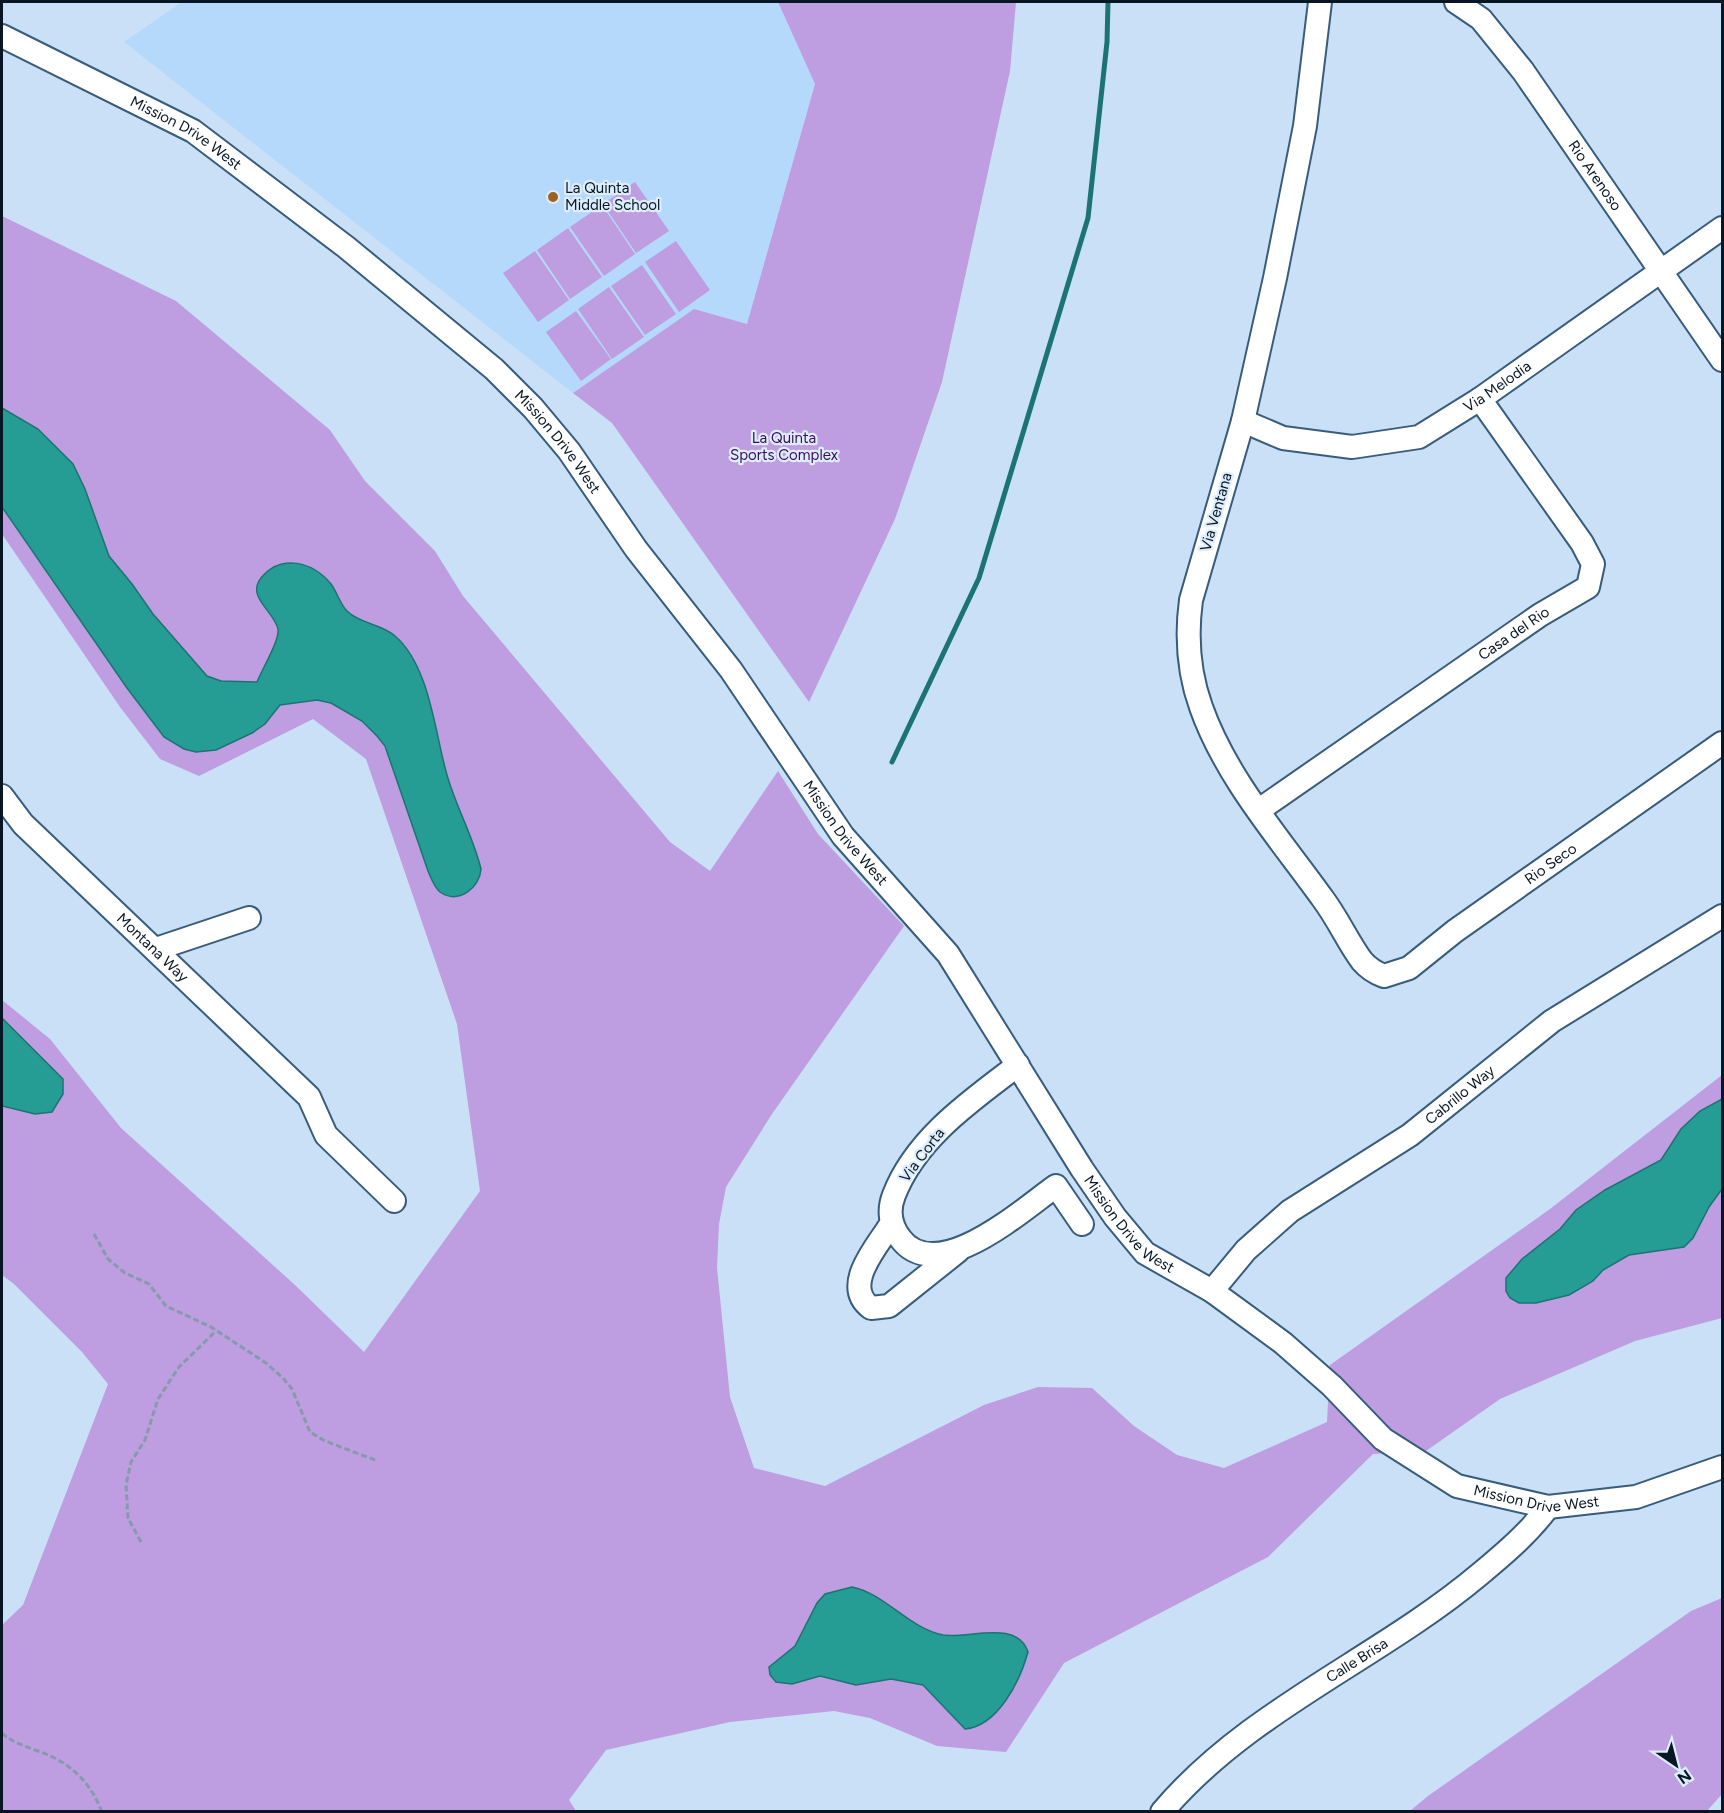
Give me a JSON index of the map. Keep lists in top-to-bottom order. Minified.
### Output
{"streets":{"street":["Mission Drive West","Rio Arenoso","Via Melodia","Via Ventana","Casa del Rio","Rio Seco","Montana Way","Cabrillo Way","Via Corta","Calle Brisa"]},"crossings":[["Mission Drive West","Cabrillo Way"],["Mission Drive West","Via Corta"],["Mission Drive West","Calle Brisa"],["Rio Arenoso","Via Melodia"],["Via Melodia","Via Ventana"],["Via Melodia","Casa del Rio"],["Via Ventana","Casa del Rio"],["Via Ventana","Rio Seco"]],"parks":["La Quinta Sports Complex"],"places":["La Quinta Middle School"],"north":"bottom right"}
